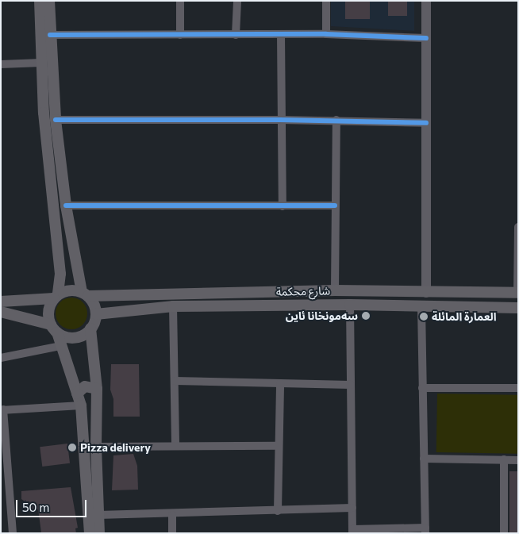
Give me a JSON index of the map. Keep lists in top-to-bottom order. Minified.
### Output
{"streets":{"main road":["شارع محكمة"]},"places":["سەمونخانا ئاین","العمارة المائلة","Pizza delivery"],"scale_bar":"50 m"}
